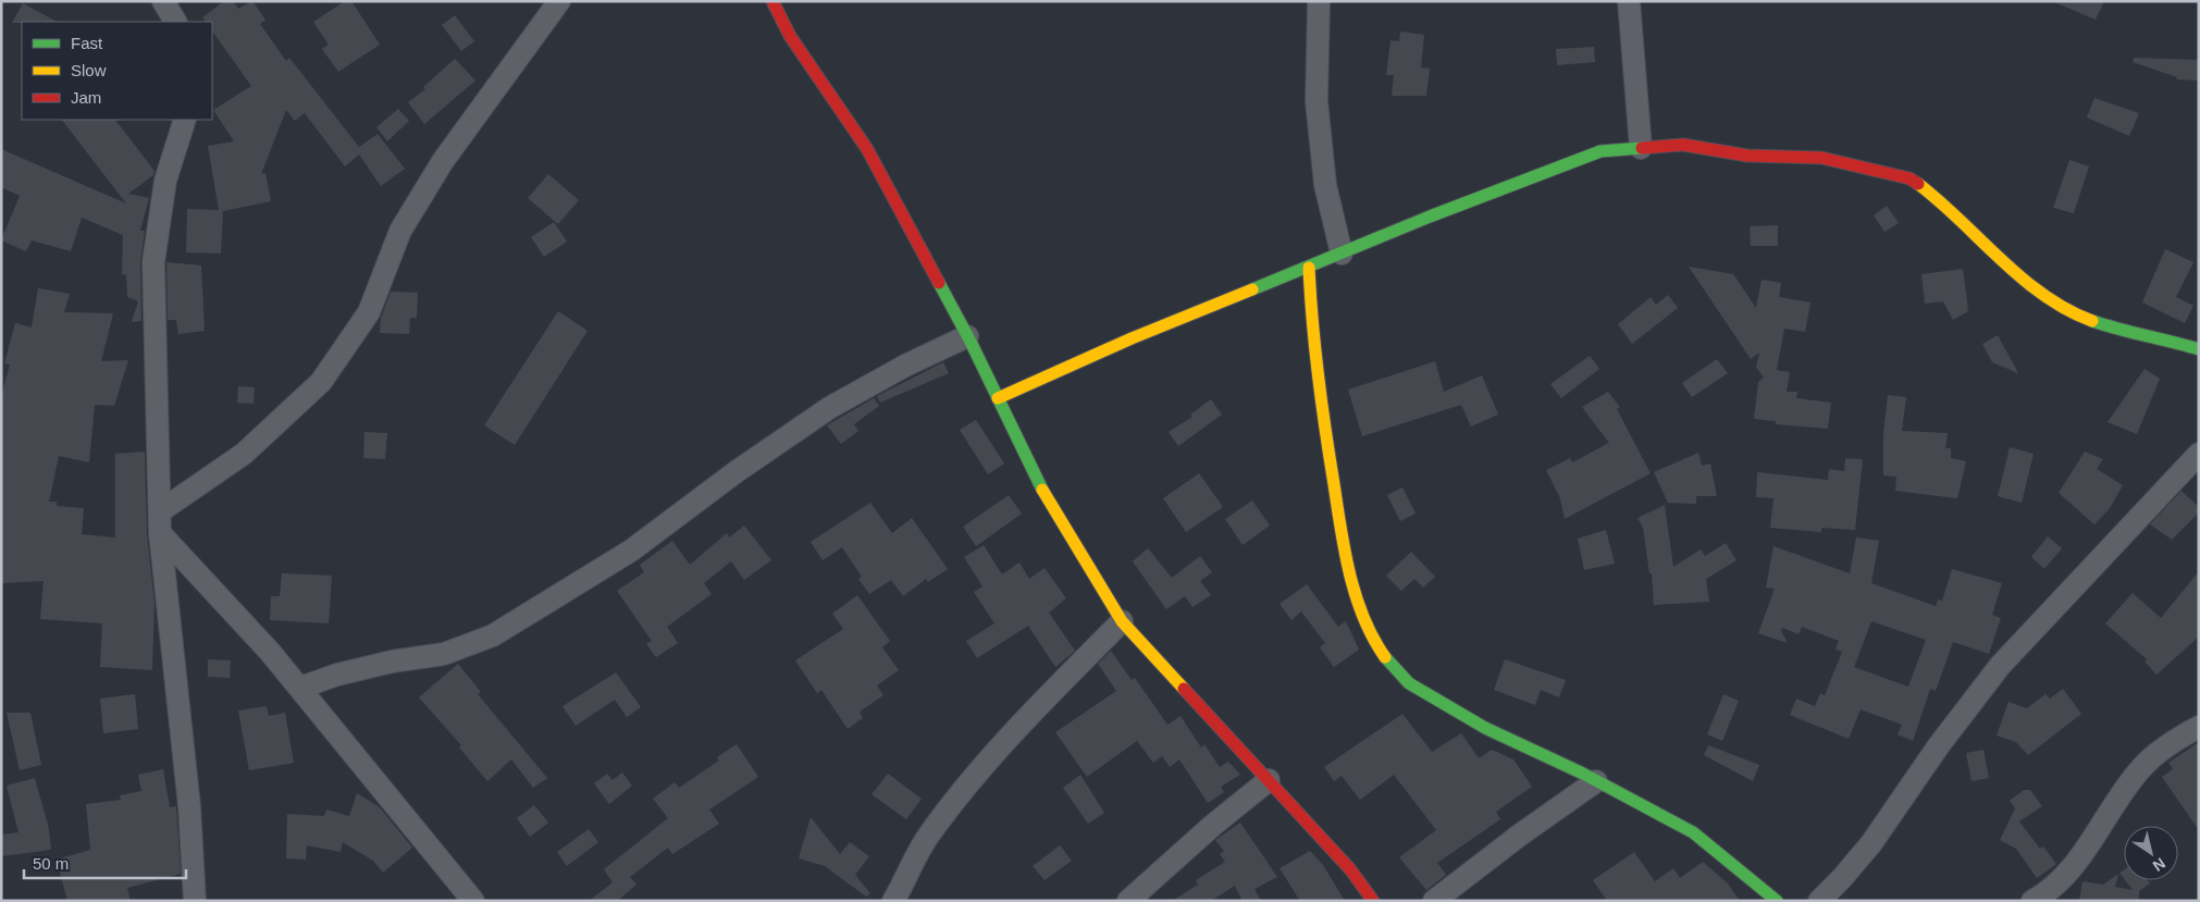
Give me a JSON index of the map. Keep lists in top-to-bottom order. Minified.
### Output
{"legend":["Fast","Slow","Jam"],"scale_bar":"50 m","north":"bottom right"}
